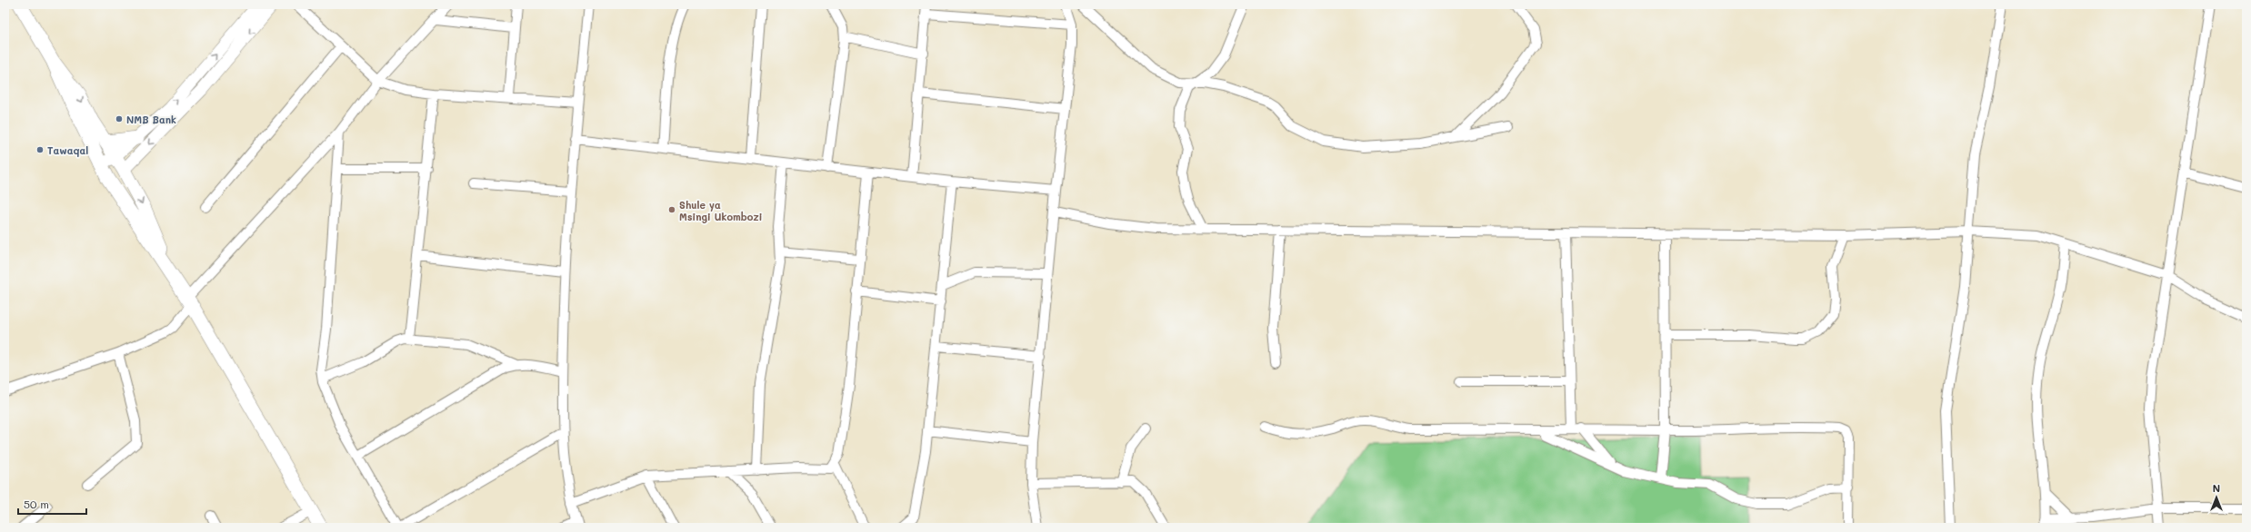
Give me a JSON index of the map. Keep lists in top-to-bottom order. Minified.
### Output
{"places":["NMB Bank","Tawaqal","Shule ya Msingi Ukombozi"],"scale_bar":"50 m","north":"top"}
